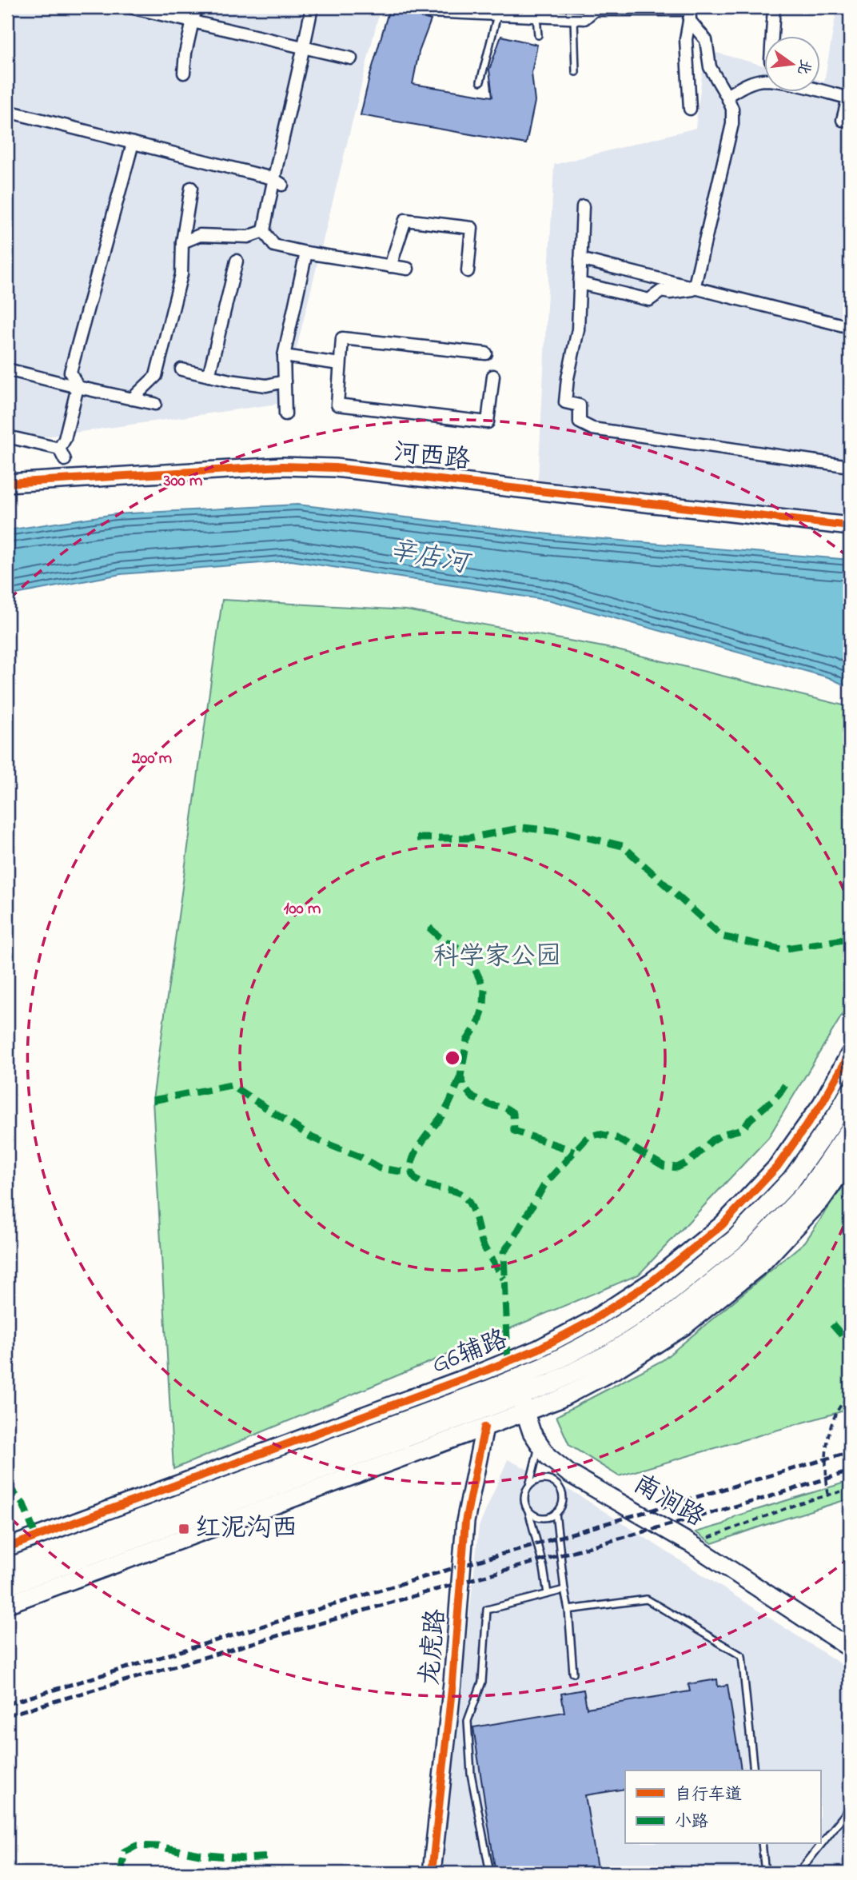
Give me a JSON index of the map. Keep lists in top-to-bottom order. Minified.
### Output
{"streets":{"main road":["G6辅路"],"street":["河西路","南涧路","龙虎路"]},"crossings":[["G6辅路","南涧路"],["G6辅路","龙虎路"]],"water":["辛店河"],"parks":["科学家公园"],"places":{"transit":["红泥沟西"]},"legend":["自行车道","小路"],"north":"right","rings":["300 m","200 m","100 m"]}
